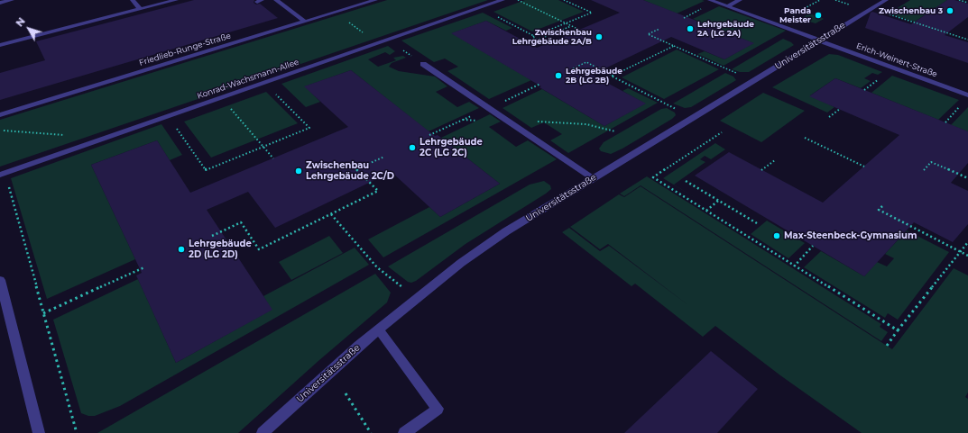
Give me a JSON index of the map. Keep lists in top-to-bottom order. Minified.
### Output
{"streets":{"street":["Universitätsstraße","Friedlieb-Runge-Straße","Erich-Weinert-Straße","Konrad-Wachsmann-Allee"]},"crossings":[["Universitätsstraße","Erich-Weinert-Straße"]],"places":["Zwischenbau 3","Panda Meister","Lehrgebäude 2A (LG 2A)","Zwischenbau Lehrgebäude 2A/B","Lehrgebäude 2B (LG 2B)","Lehrgebäude 2C (LG 2C)","Zwischenbau Lehrgebäude 2C/D","Max-Steenbeck-Gymnasium","Lehrgebäude 2D (LG 2D)"],"north":"top left"}
